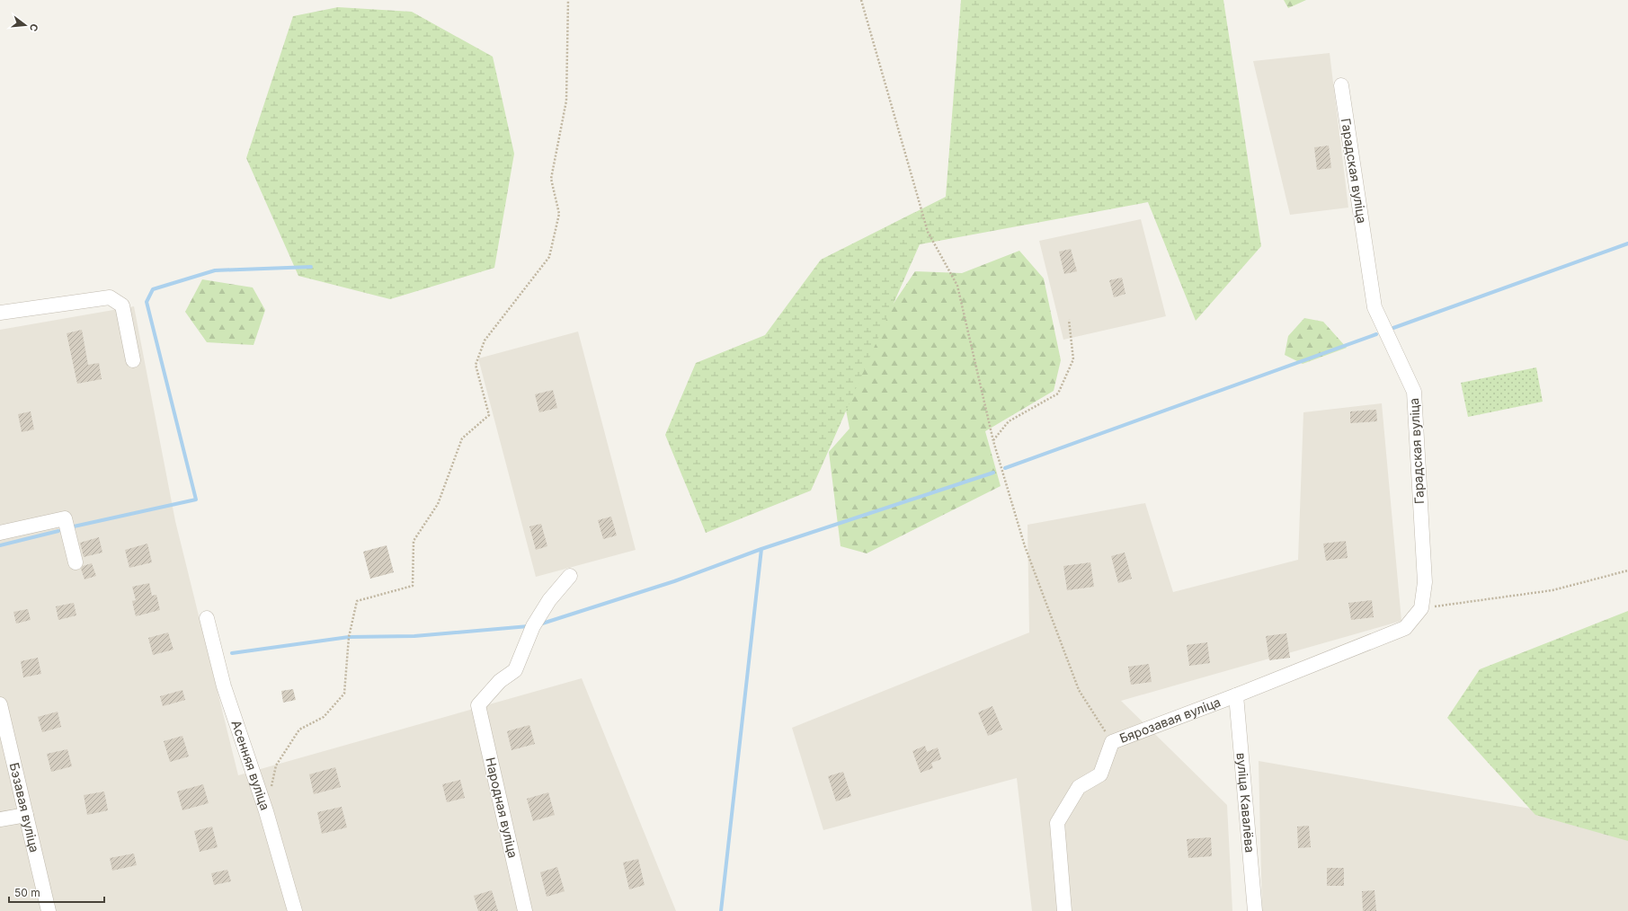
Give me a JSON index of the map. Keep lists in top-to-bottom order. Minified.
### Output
{"streets":{"street":["Гарадская вуліца","Бярозавая вуліца","Асенняя вуліца","вуліца Кавалёва","Бэзавая вуліца","Народная вуліца"]},"crossings":[["Гарадская вуліца","Бярозавая вуліца"],["Бярозавая вуліца","вуліца Кавалёва"]],"scale_bar":"50 m","north":"right"}
